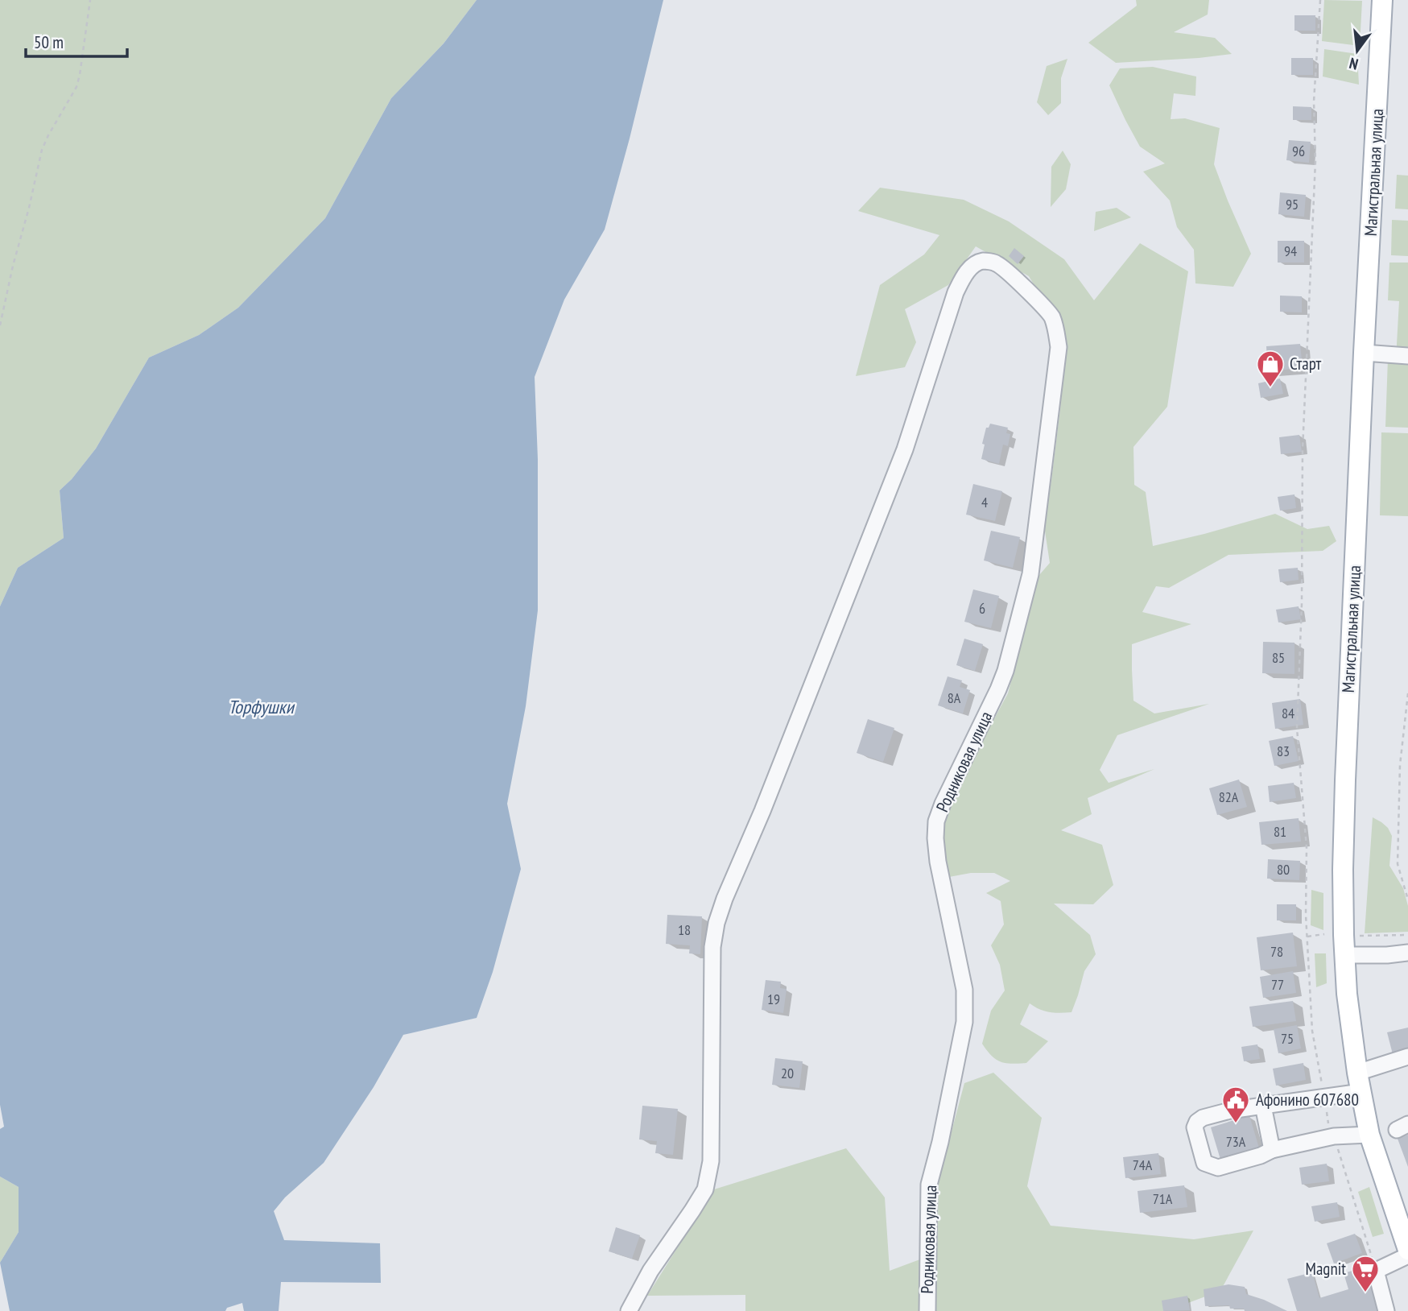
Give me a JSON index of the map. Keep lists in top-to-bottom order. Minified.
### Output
{"streets":{"main road":["Магистральная улица"],"street":["Родниковая улица"]},"water":["Торфушки"],"places":{"shop":["Старт"],"public building":["Афонино 607680"],"supermarket":["Magnit"]},"house_numbers":["96","95","94","4","6","85","8А","84","83","82А","81","80","18","78","77","19","75","20","73А","74А","71А"],"scale_bar":"50 m","north":"bottom"}
